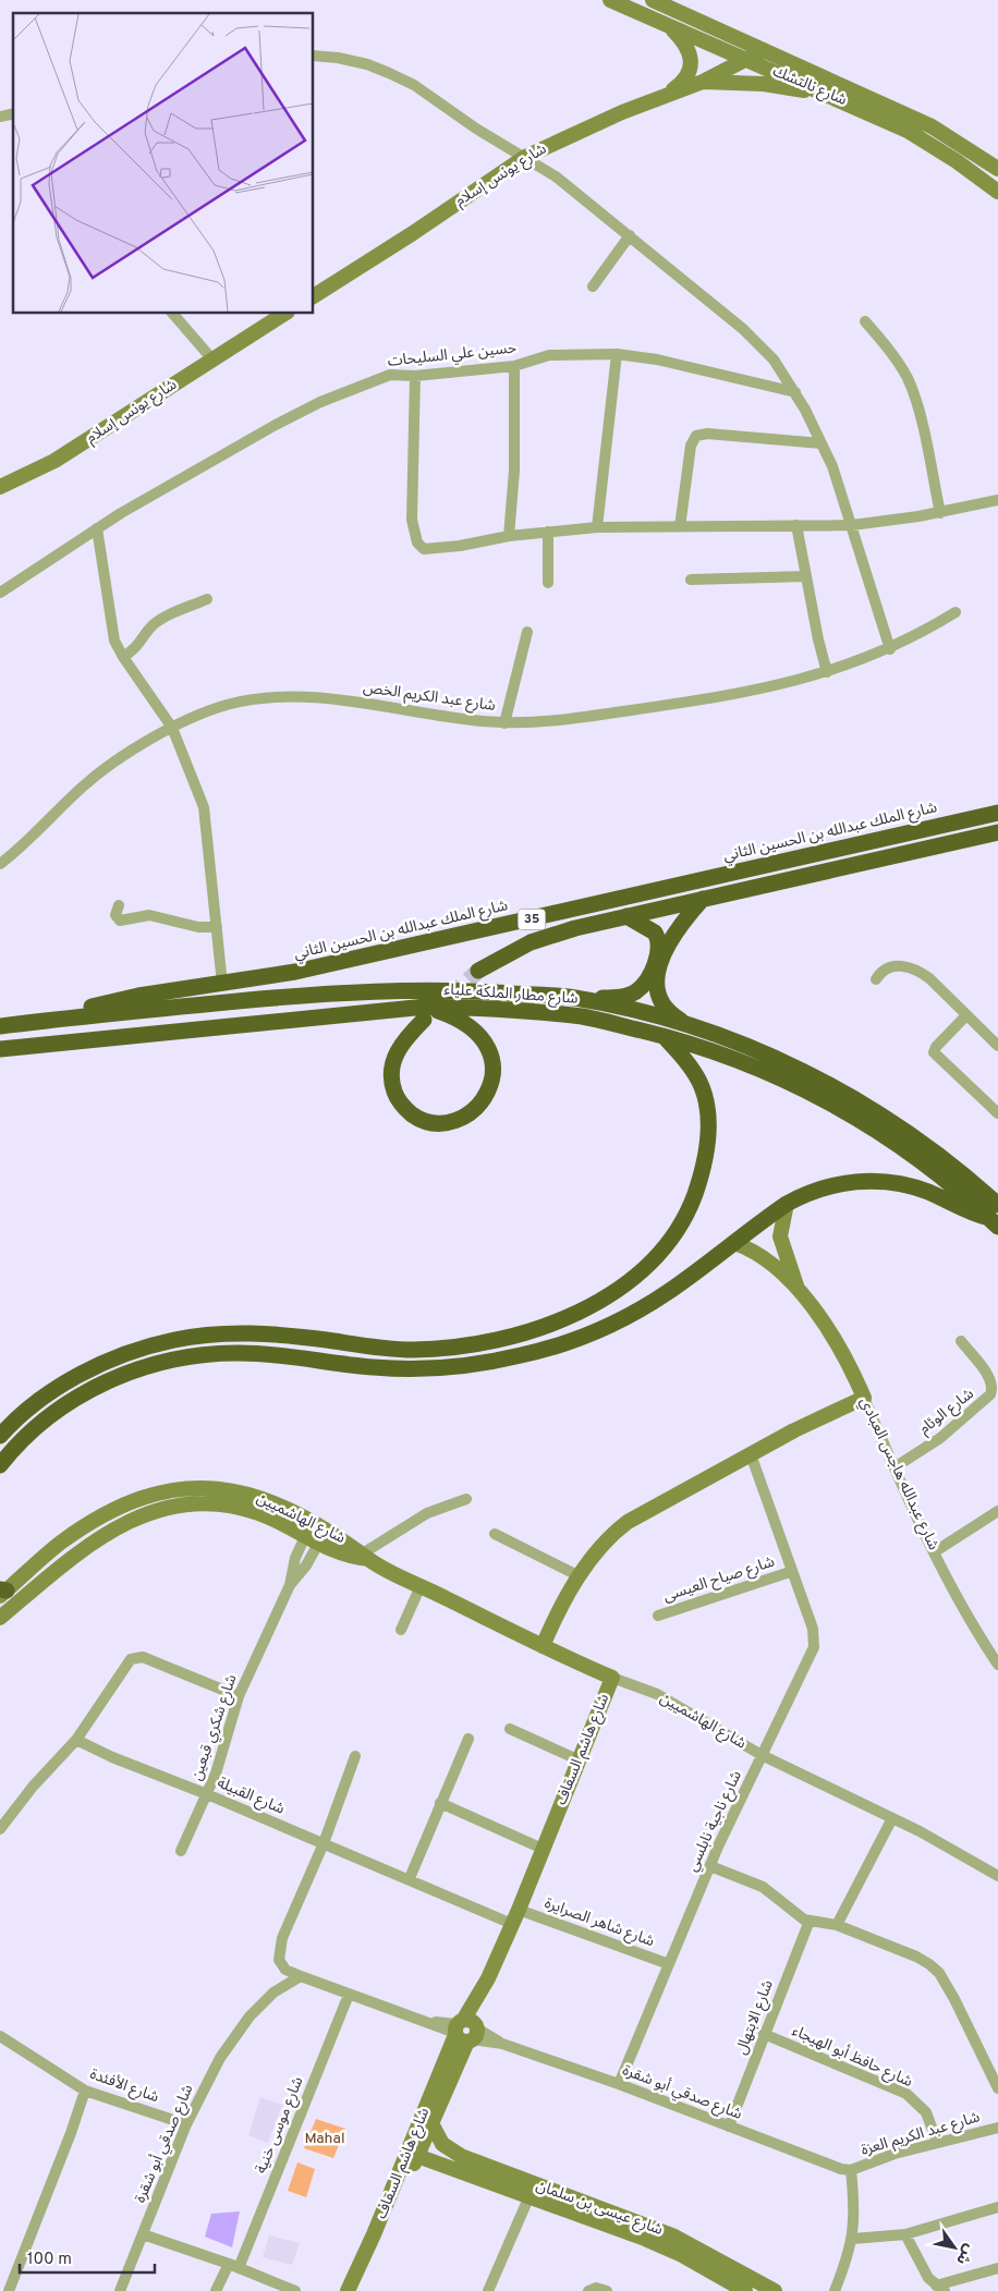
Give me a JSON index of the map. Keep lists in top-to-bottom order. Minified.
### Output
{"streets":{"highway":["شارع الملك عبدالله بن الحسين الثاني","35","شارع مطار الملكة علياء"],"street":["شارع نالتشك","شارع يونس إسلام","حسين علي السليحات","شارع عبد الكريم الخص","شارع الوئام","شارع عبدالله هاجس العبادي","شارع الهاشميين","شارع صياح العيسى","شارع شكري قبعين","شارع هاشم السقاف","شارع القبيلة","شارع ناجية نابلسي","شارع شاهر الصرايرة","شارع الابتهال","شارع حافظ أبو الهيجاء","شارع الأفئدة","شارع صدقي أبو شقرة","شارع موسى خنية","شارع عبد الكريم العزة","شارع عيسى بن سلمان"]},"crossings":[["شارع نالتشك","شارع يونس إسلام"],["شارع الملك عبدالله بن الحسين الثاني","شارع مطار الملكة علياء"],["شارع الوئام","شارع عبدالله هاجس العبادي"],["شارع الهاشميين","شارع شكري قبعين"],["شارع الهاشميين","شارع هاشم السقاف"],["شارع الهاشميين","شارع ناجية نابلسي"],["شارع صياح العيسى","شارع ناجية نابلسي"],["شارع شكري قبعين","شارع القبيلة"],["شارع هاشم السقاف","شارع القبيلة"],["شارع هاشم السقاف","شارع شاهر الصرايرة"],["شارع هاشم السقاف","شارع صدقي أبو شقرة"],["شارع هاشم السقاف","شارع عيسى بن سلمان"],["شارع ناجية نابلسي","شارع شاهر الصرايرة"],["شارع ناجية نابلسي","شارع صدقي أبو شقرة"],["شارع الابتهال","شارع حافظ أبو الهيجاء"],["شارع الابتهال","شارع صدقي أبو شقرة"],["شارع حافظ أبو الهيجاء","شارع عبد الكريم العزة"],["شارع الأفئدة","شارع صدقي أبو شقرة"],["شارع صدقي أبو شقرة","شارع موسى خنية"],["شارع صدقي أبو شقرة","شارع عبد الكريم العزة"]],"parks":["Mahal"],"scale_bar":"100 m","north":"bottom right"}
